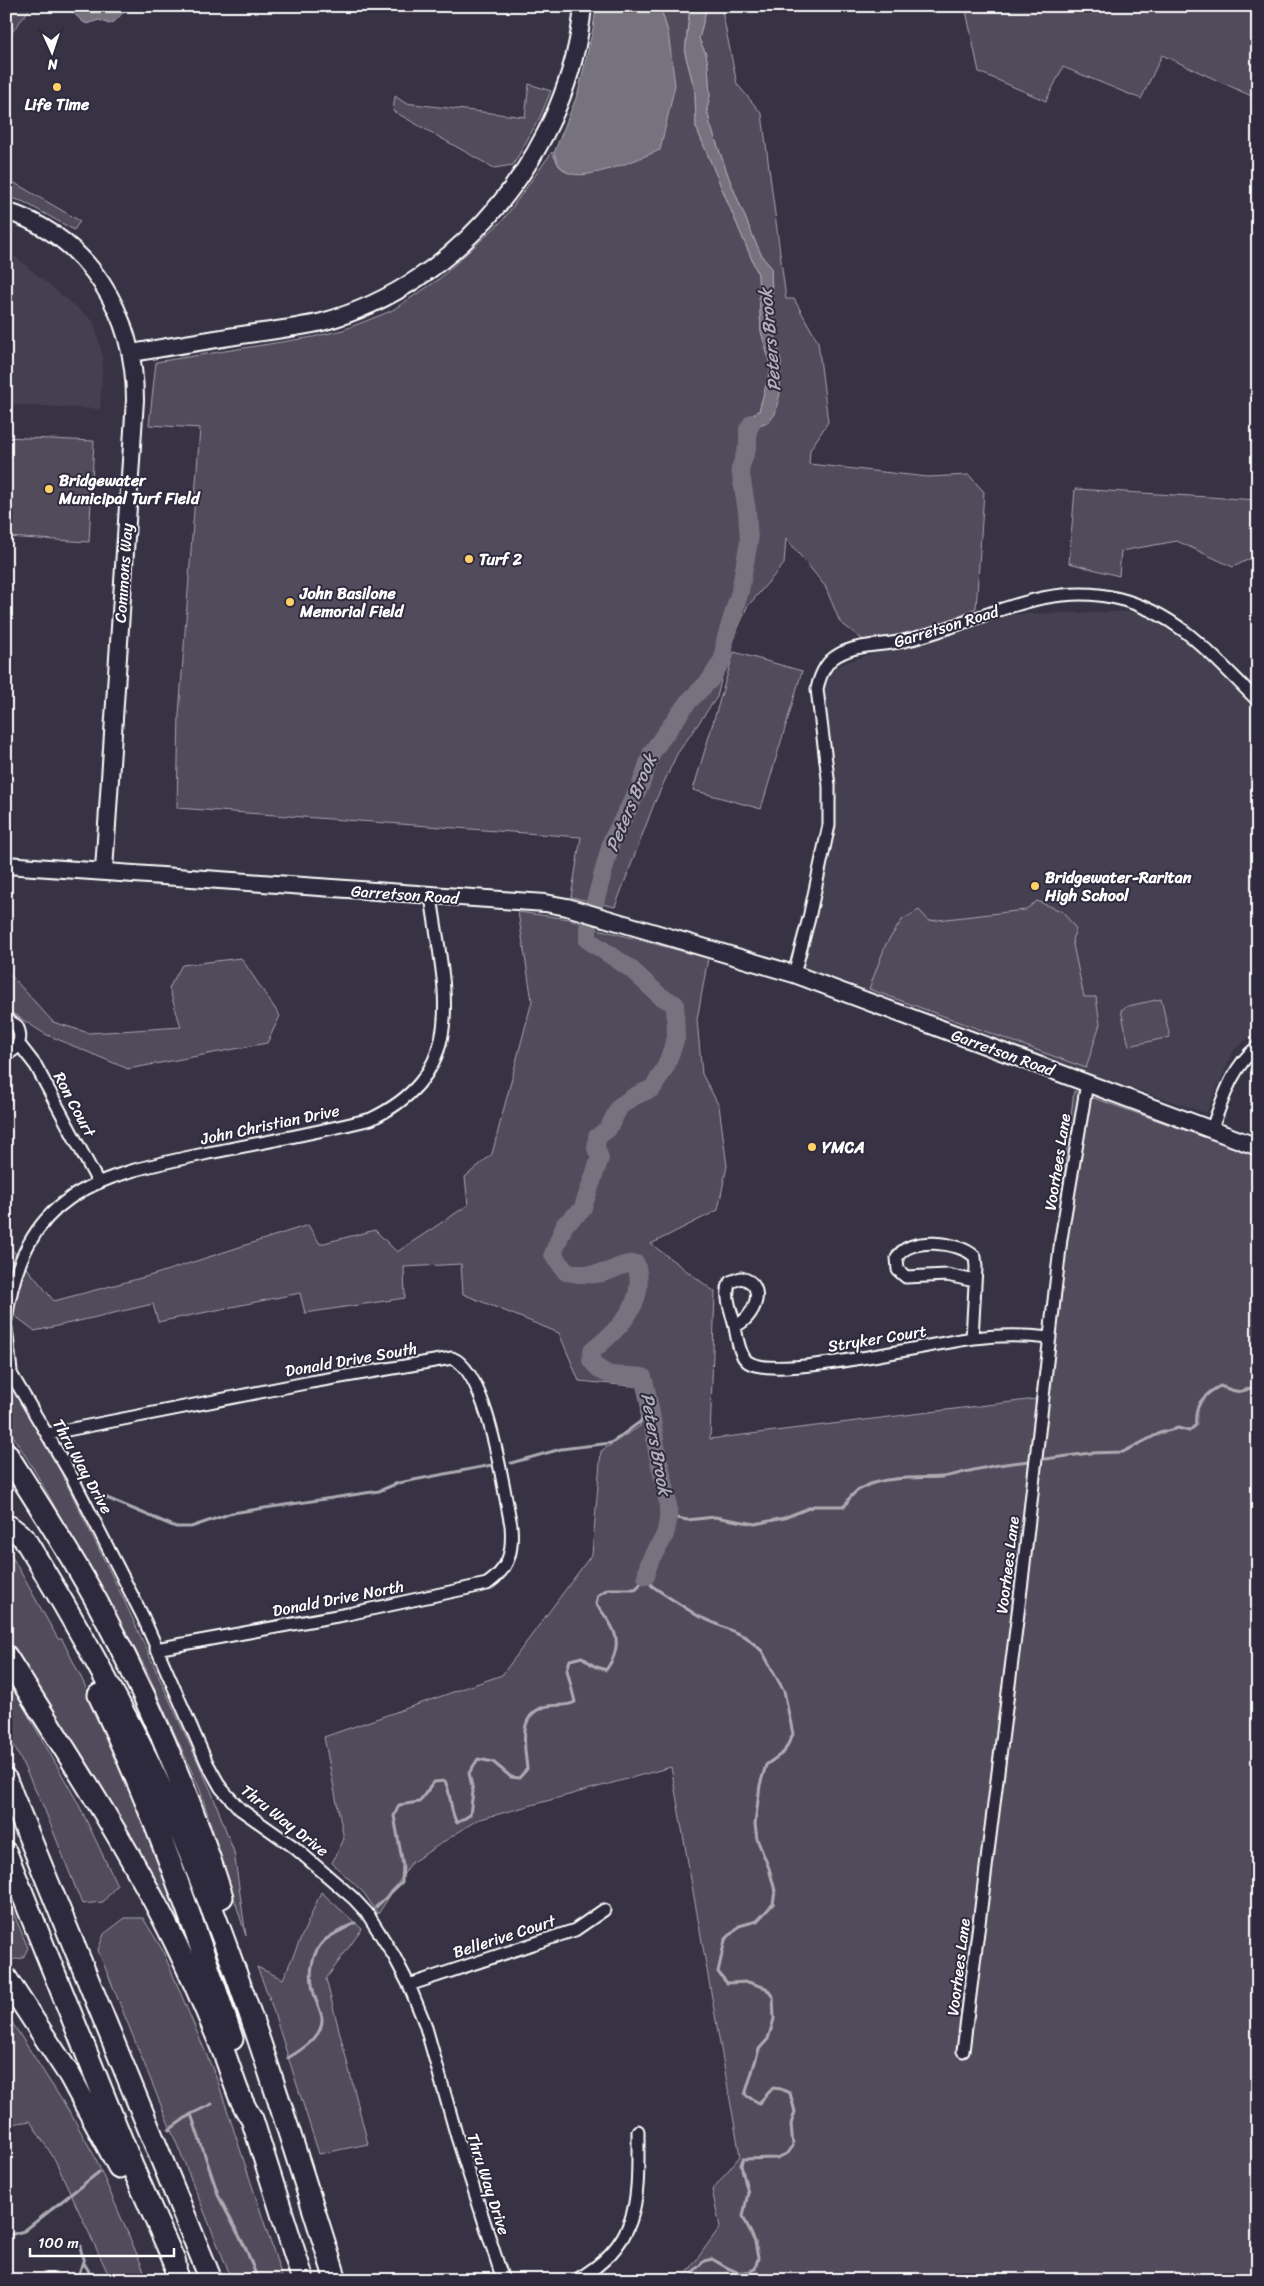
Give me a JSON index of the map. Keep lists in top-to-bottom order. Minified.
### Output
{"streets":{"street":["Commons Way","Garretson Road","Ron Court","John Christian Drive","Voorhees Lane","Stryker Court","Donald Drive South","Thru Way Drive","Donald Drive North","Bellerive Court"]},"crossings":[["Commons Way","Garretson Road"],["Garretson Road","John Christian Drive"],["Garretson Road","Voorhees Lane"],["Ron Court","John Christian Drive"],["Voorhees Lane","Stryker Court"],["Donald Drive South","Thru Way Drive"],["Donald Drive South","Donald Drive North"],["Thru Way Drive","Donald Drive North"],["Thru Way Drive","Bellerive Court"]],"water":["Peters Brook"],"places":["Life Time","Bridgewater Municipal Turf Field","Turf 2","John Basilone Memorial Field","Bridgewater-Raritan High School","YMCA"],"scale_bar":"100 m","north":"bottom"}
